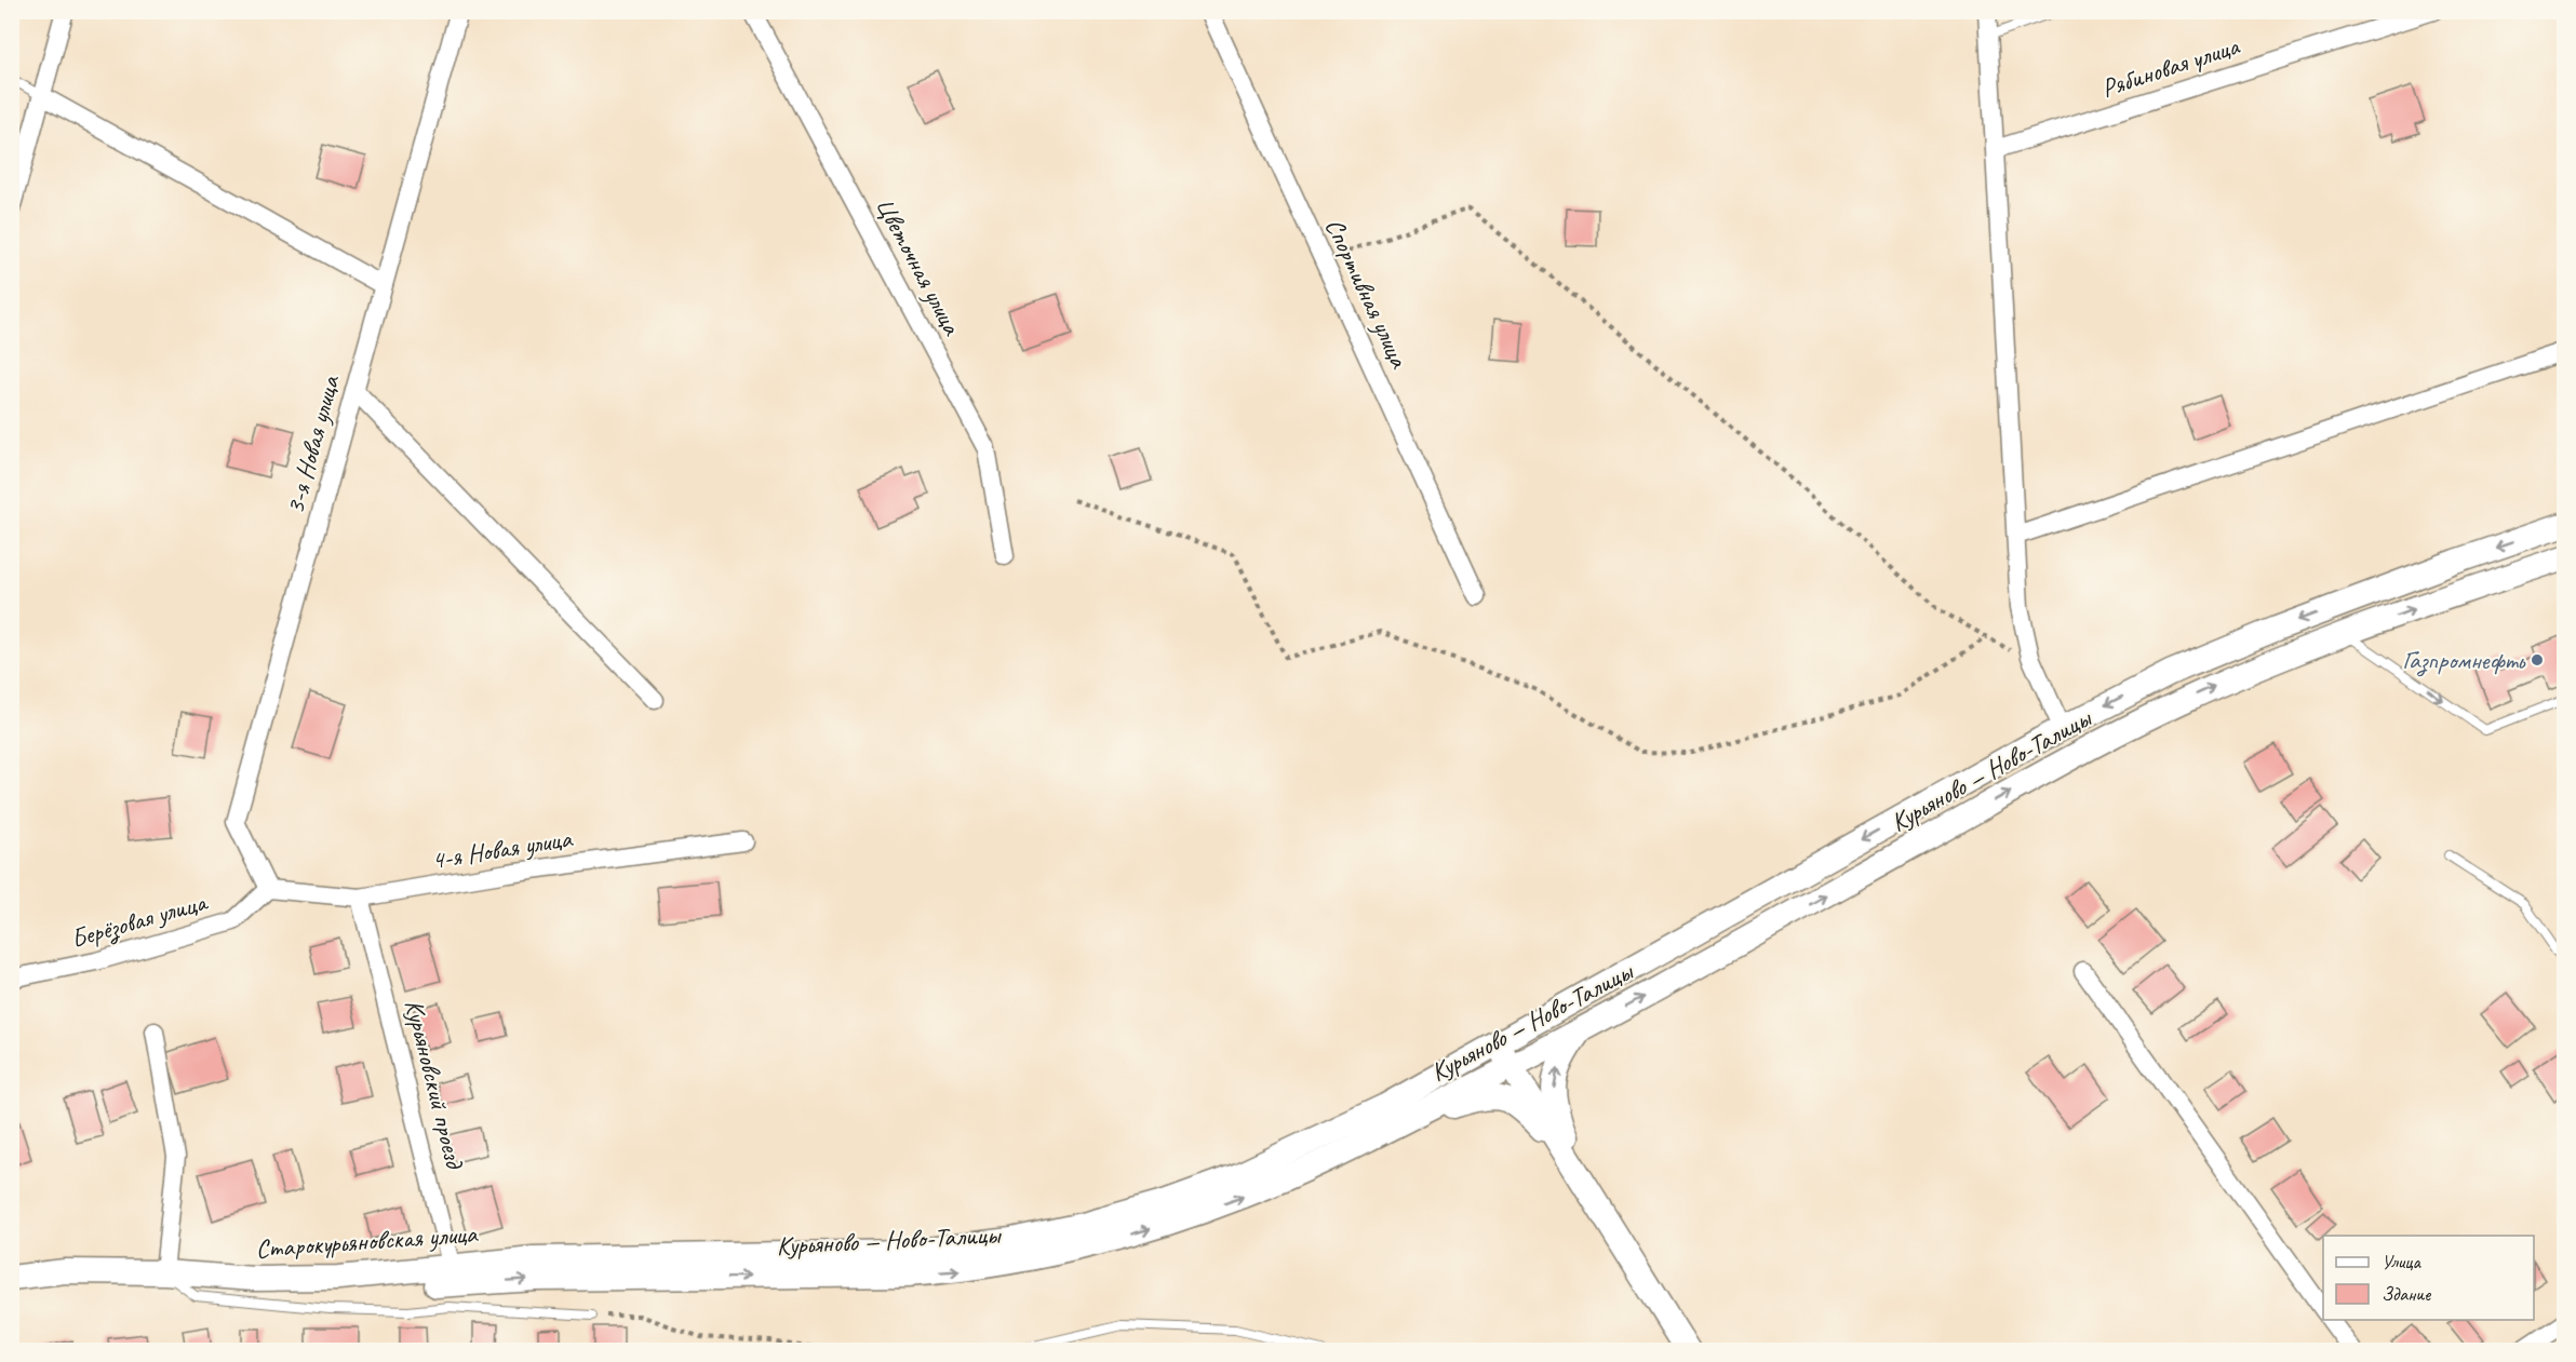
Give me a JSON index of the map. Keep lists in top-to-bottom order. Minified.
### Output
{"streets":{"main road":["Курьяново — Ново-Талицы","Старокурьяновская улица"],"street":["Рябиновая улица","Цветочная улица","Спортивная улица","3-я Новая улица","4-я Новая улица","Берёзовая улица","Курьяновский проезд"]},"crossings":[["3-я Новая улица","4-я Новая улица"],["3-я Новая улица","Берёзовая улица"],["Курьяново — Ново-Талицы","Курьяновский проезд"],["Курьяново — Ново-Талицы","Старокурьяновская улица"],["4-я Новая улица","Берёзовая улица"],["4-я Новая улица","Курьяновский проезд"],["Курьяновский проезд","Старокурьяновская улица"]],"places":["Газпромнефть"],"legend":["Улица","Здание"]}
